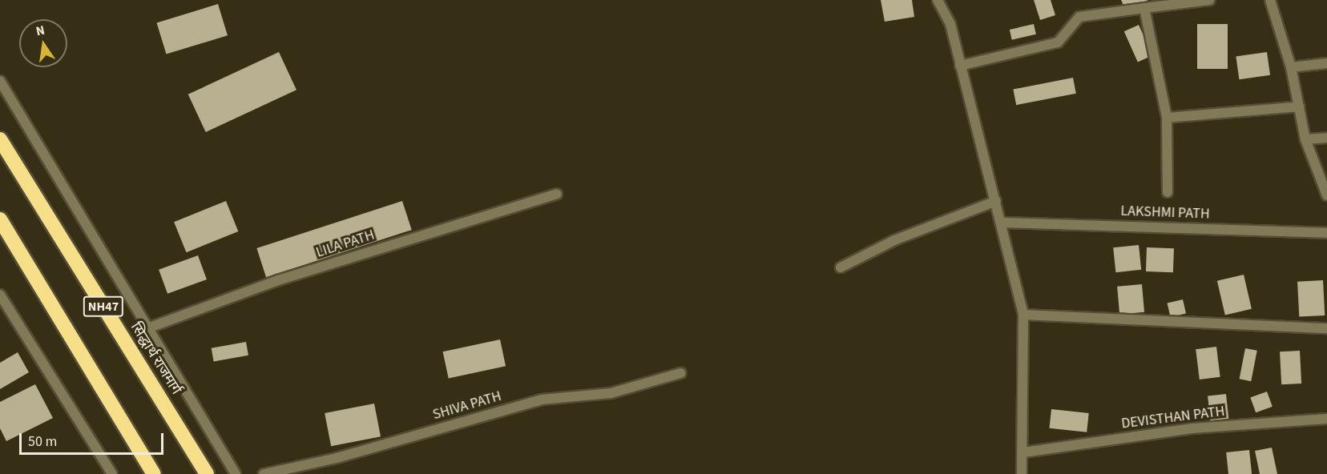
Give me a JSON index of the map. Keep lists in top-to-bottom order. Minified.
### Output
{"streets":{"highway":["NH47","सिद्धार्थ राजमार्ग"],"street":["LAKSHMI PATH","LILA PATH","SHIVA PATH","DEVISTHAN PATH"]},"scale_bar":"50 m","north":"top"}
